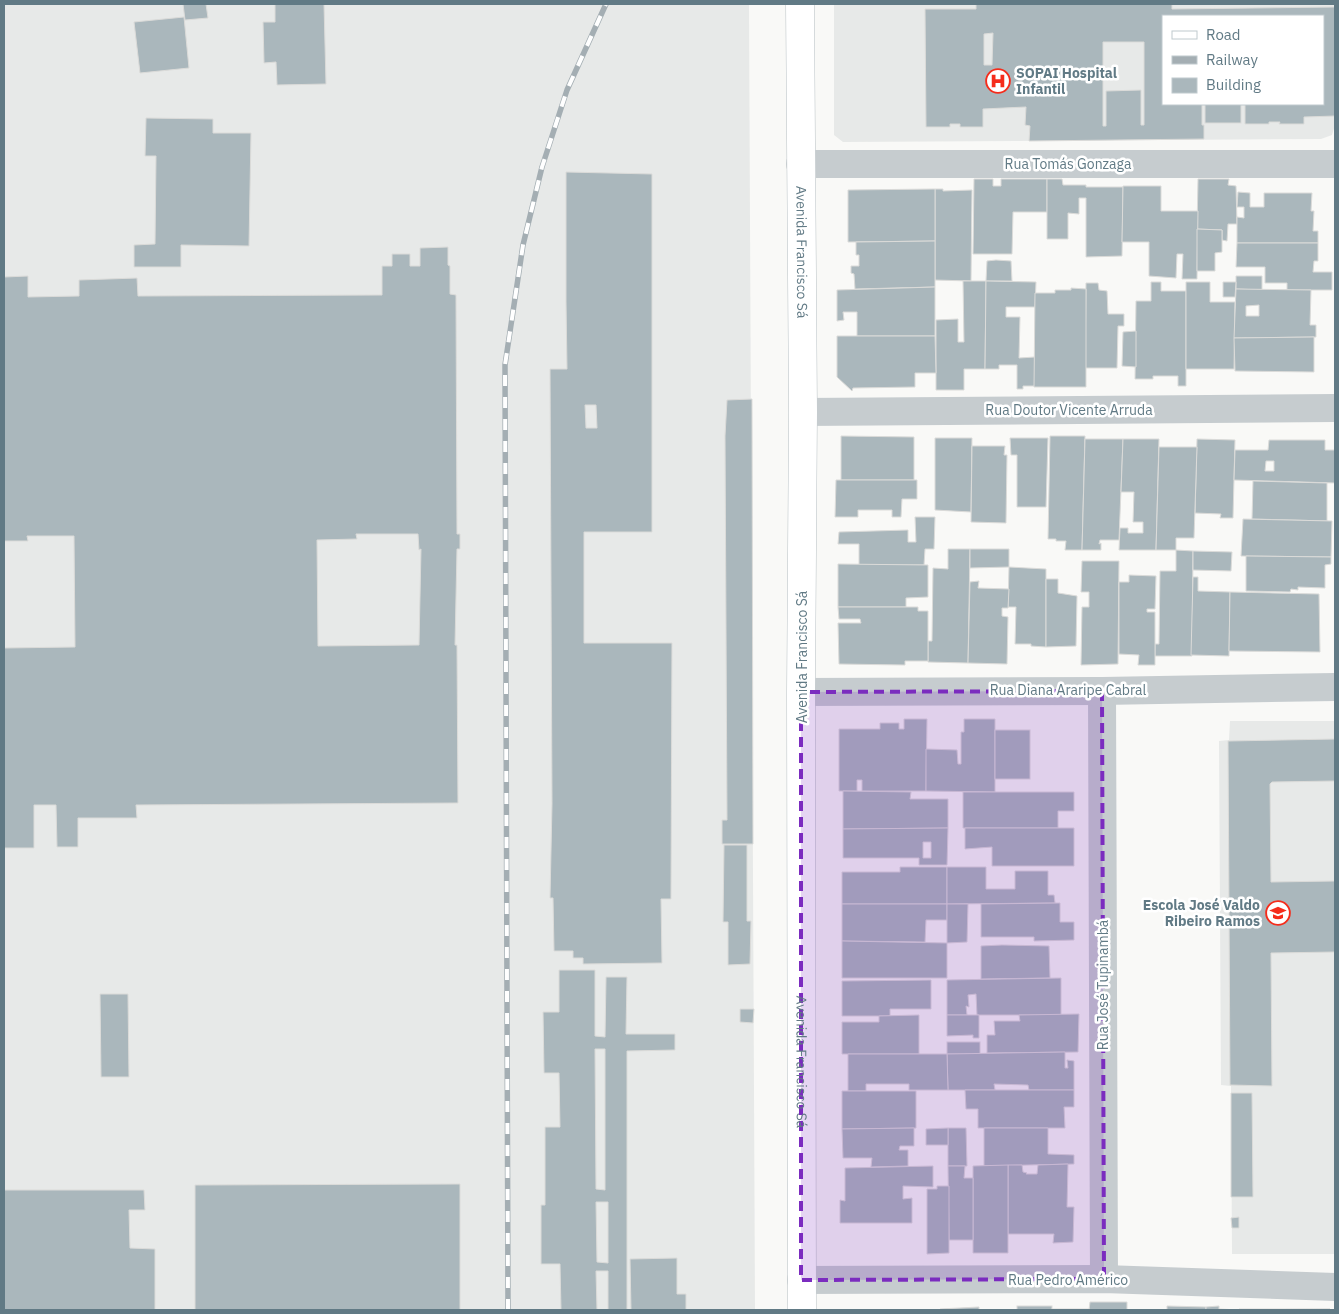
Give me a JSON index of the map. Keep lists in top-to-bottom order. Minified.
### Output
{"streets":{"main road":["Avenida Francisco Sá"],"street":["Rua Tomás Gonzaga","Rua Doutor Vicente Arruda","Rua Diana Araripe Cabral","Rua José Tupinambá","Rua Pedro Américo"]},"crossings":[["Rua Tomás Gonzaga","Avenida Francisco Sá"],["Avenida Francisco Sá","Rua Doutor Vicente Arruda"],["Avenida Francisco Sá","Rua Diana Araripe Cabral"],["Avenida Francisco Sá","Rua Pedro Américo"],["Rua Diana Araripe Cabral","Rua José Tupinambá"],["Rua José Tupinambá","Rua Pedro Américo"]],"places":{"hospital":["SOPAI Hospital Infantil"],"school or university":["Escola José Valdo Ribeiro Ramos"]},"legend":["Road","Railway","Building"]}
